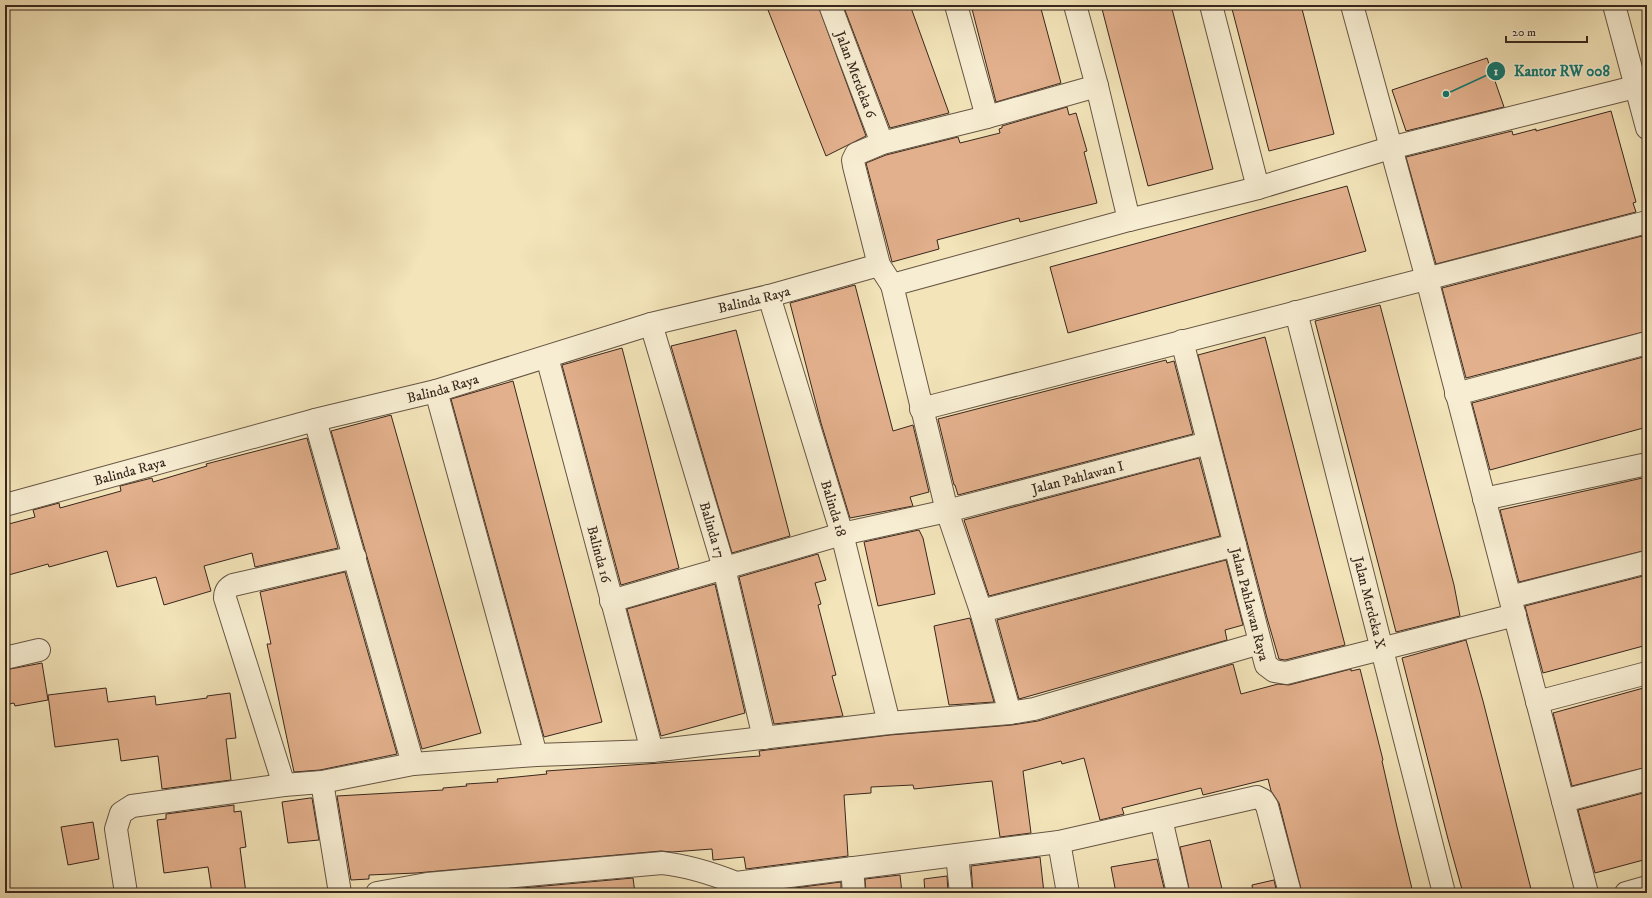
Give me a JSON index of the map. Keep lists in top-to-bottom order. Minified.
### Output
{"streets":{"street":["Jalan Merdeka 6","Balinda Raya","Jalan Pahlawan I","Balinda 18","Balinda 17","Balinda 16","Jalan Merdeka X","Jalan Pahlawan Raya"]},"crossings":[["Balinda Raya","Balinda 18"],["Balinda Raya","Balinda 17"],["Balinda Raya","Balinda 16"],["Jalan Pahlawan I","Balinda 18"],["Jalan Pahlawan I","Balinda 17"],["Jalan Pahlawan I","Balinda 16"],["Jalan Pahlawan I","Jalan Pahlawan Raya"],["Jalan Merdeka X","Jalan Pahlawan Raya"]],"places":["Kantor RW 008"],"scale_bar":"20 m"}
